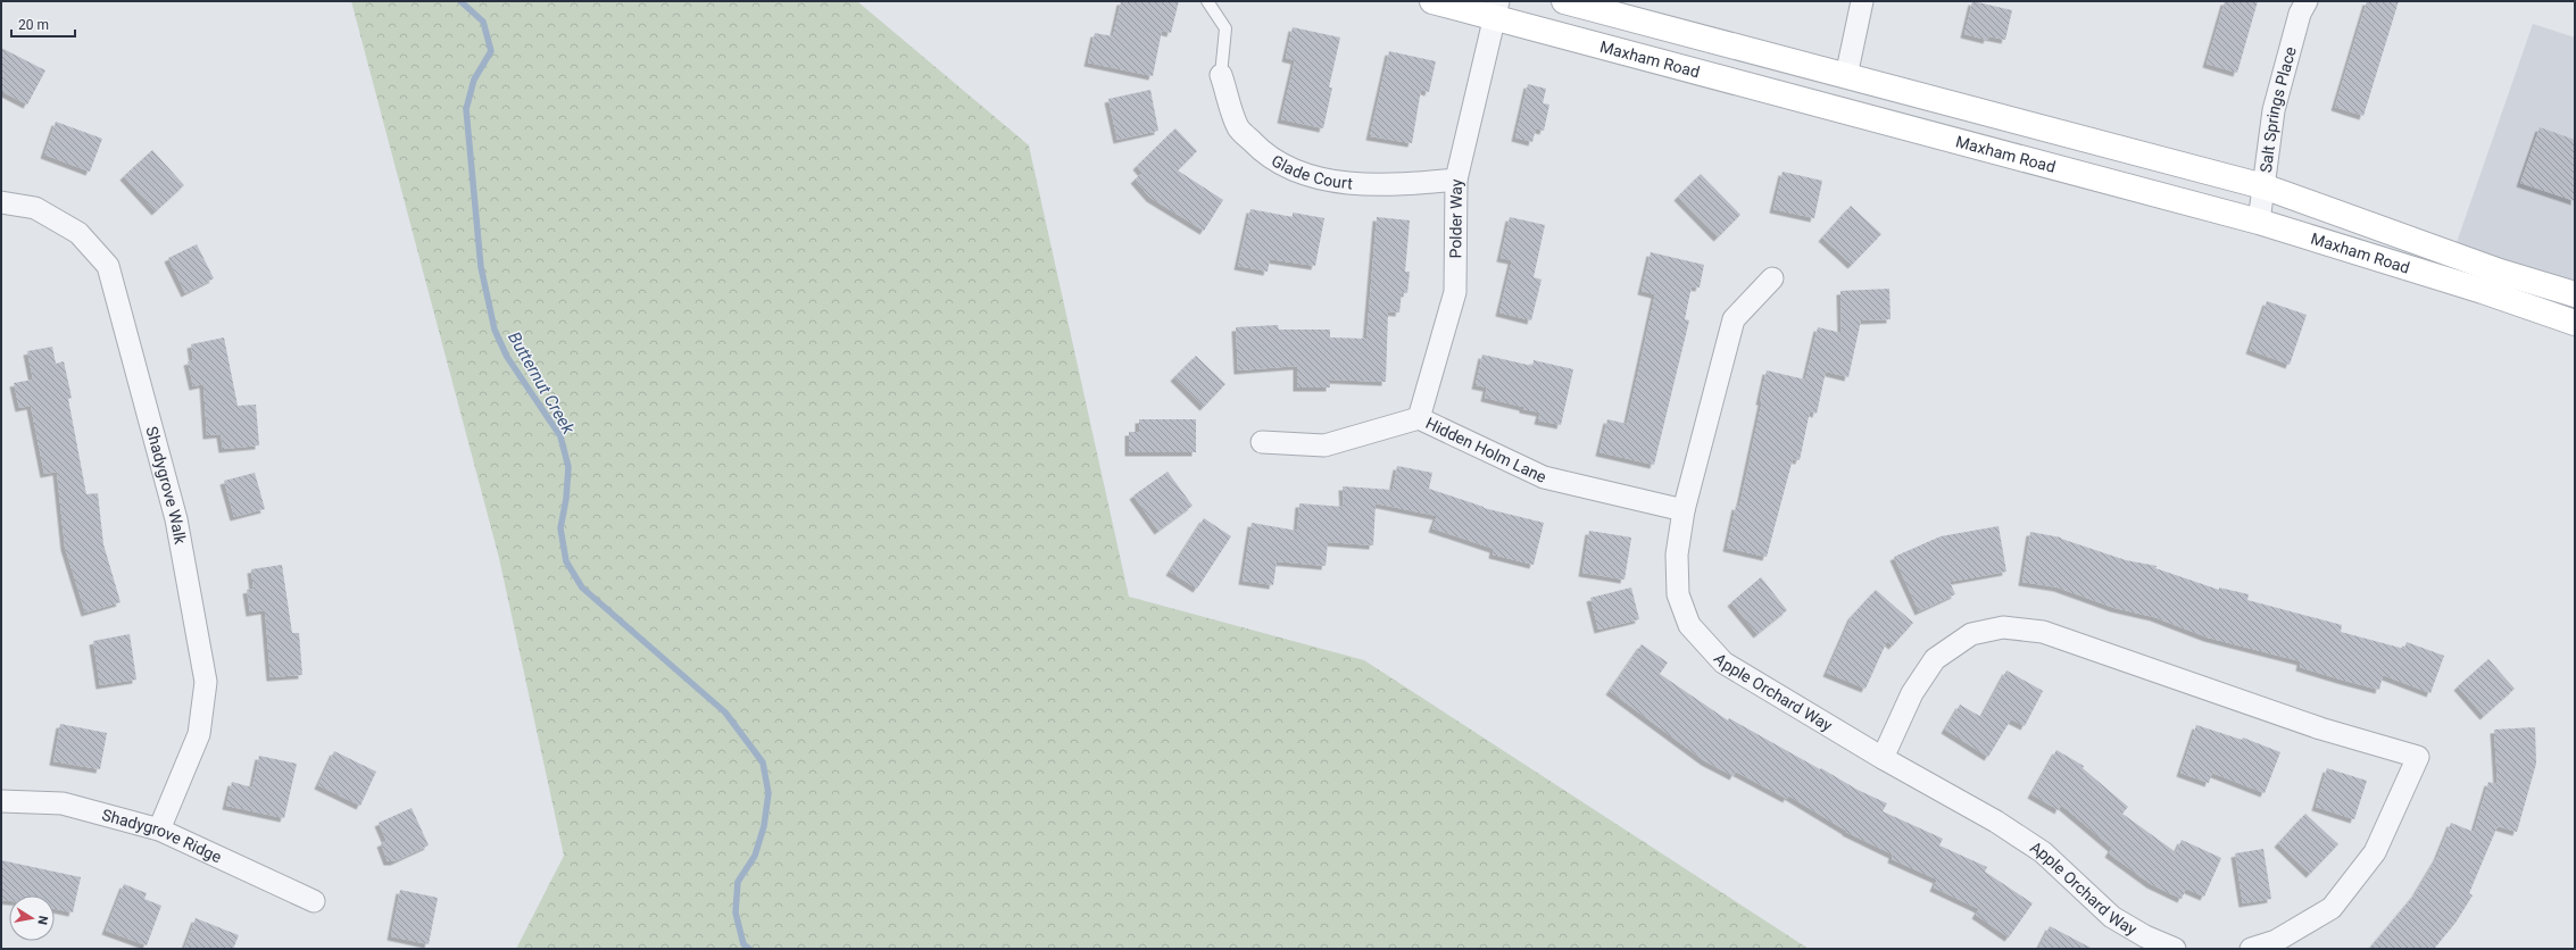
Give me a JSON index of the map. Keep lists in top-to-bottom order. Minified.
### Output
{"streets":{"main road":["Maxham Road"],"street":["Salt Springs Place","Glade Court","Polder Way","Hidden Holm Lane","Shadygrove Walk","Apple Orchard Way","Shadygrove Ridge"]},"crossings":[["Maxham Road","Salt Springs Place"],["Maxham Road","Polder Way"],["Glade Court","Polder Way"],["Polder Way","Hidden Holm Lane"],["Hidden Holm Lane","Apple Orchard Way"],["Shadygrove Walk","Shadygrove Ridge"]],"water":["Butternut Creek"],"scale_bar":"20 m","north":"right"}
